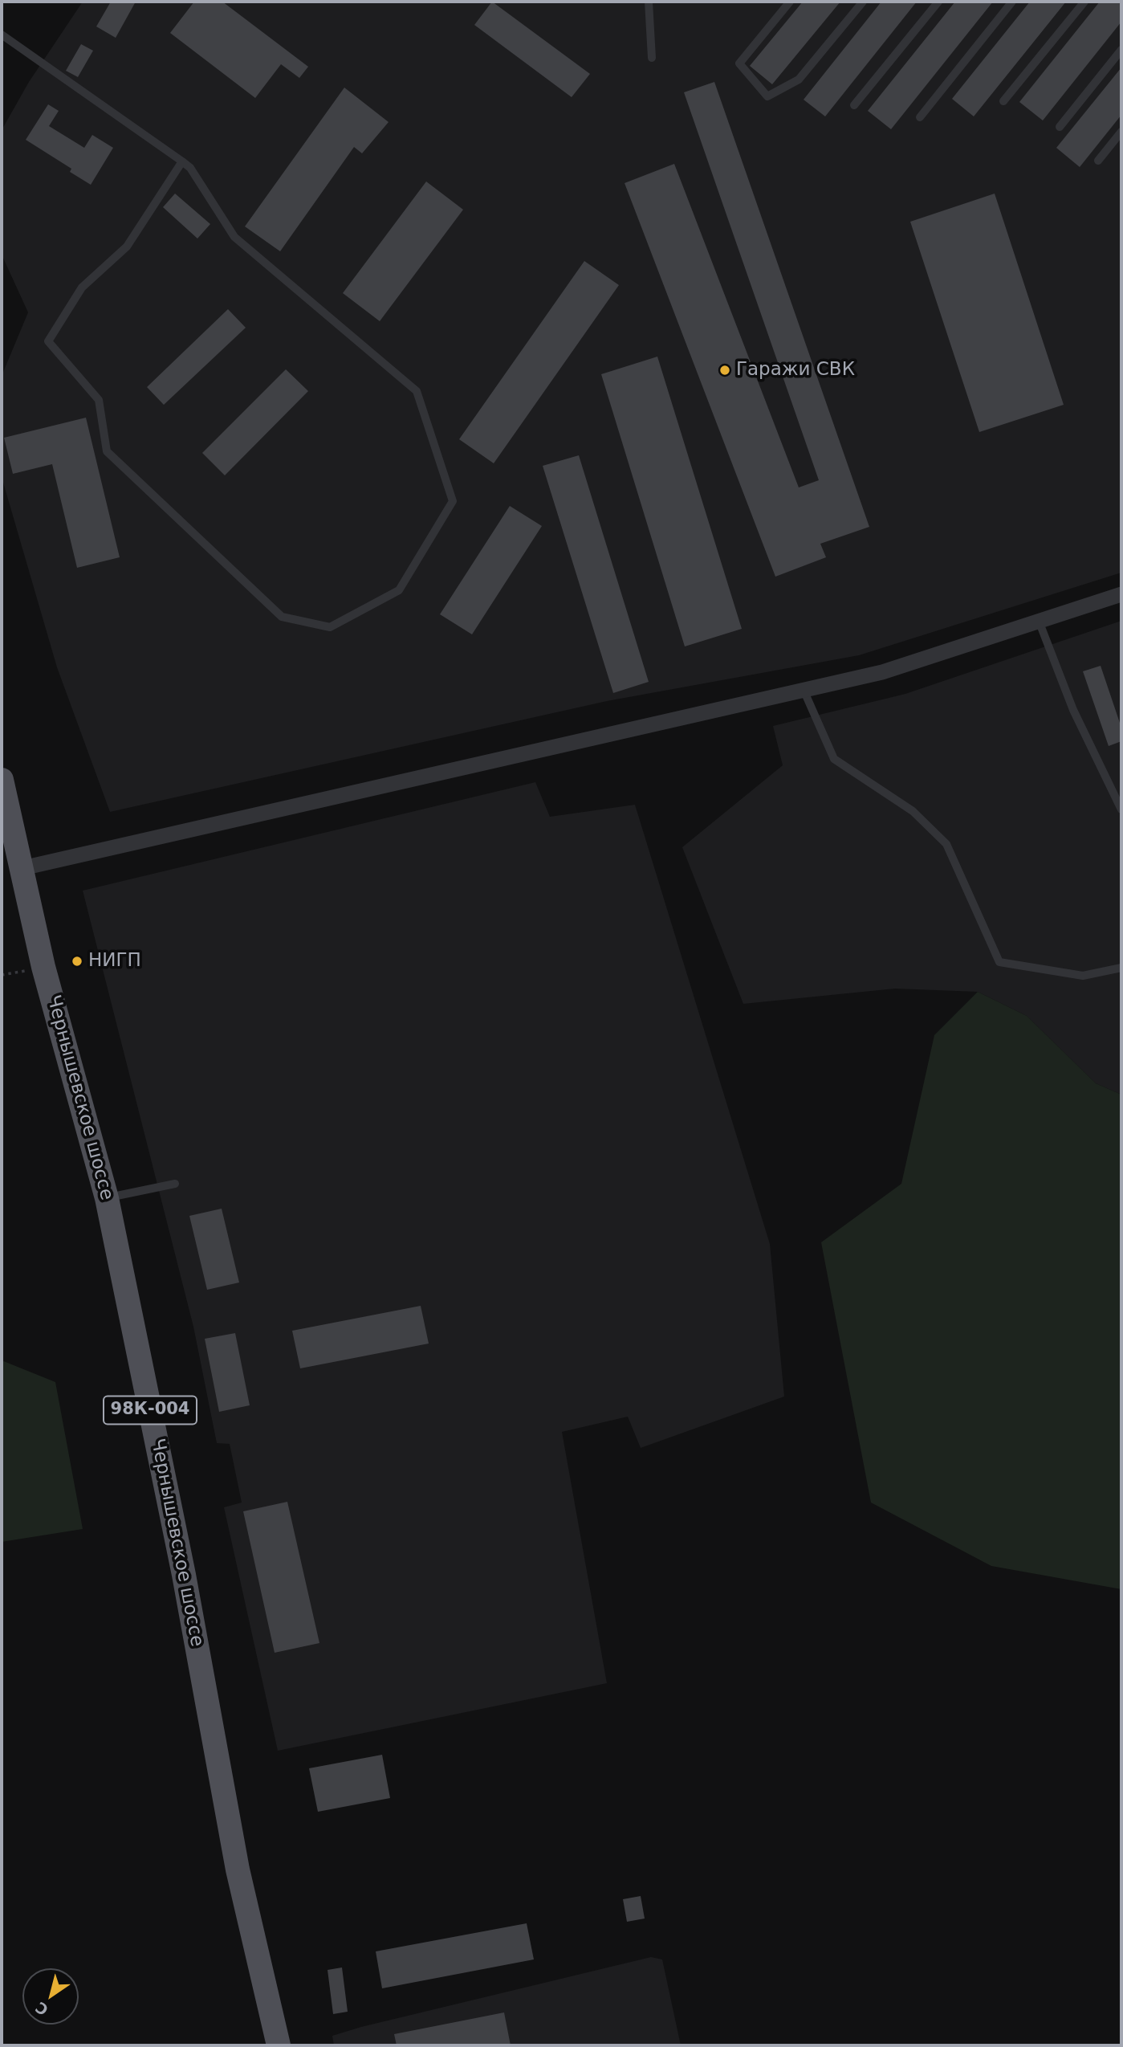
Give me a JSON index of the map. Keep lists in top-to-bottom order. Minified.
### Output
{"streets":{"main road":["Чернышевское шоссе","98К-004"]},"places":["Гаражи СВК","НИГП"],"north":"bottom left"}
